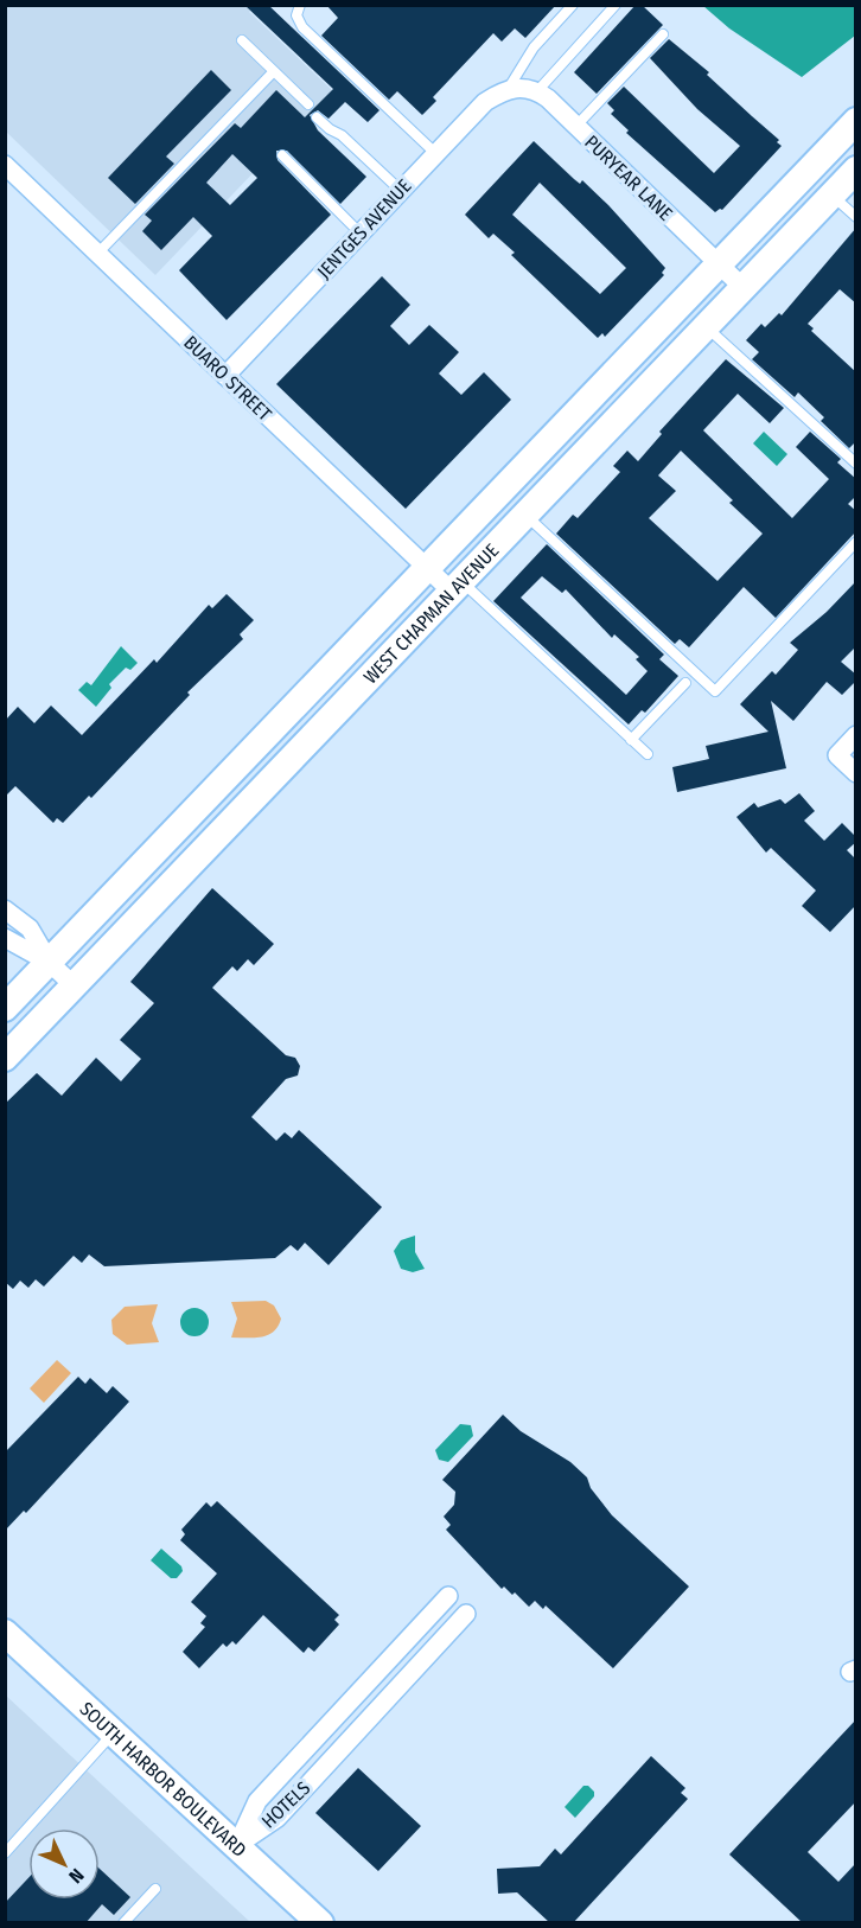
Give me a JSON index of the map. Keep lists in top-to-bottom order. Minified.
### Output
{"streets":{"main road":["WEST CHAPMAN AVENUE","SOUTH HARBOR BOULEVARD"],"street":["PURYEAR LANE","JENTGES AVENUE","BUARO STREET","HOTELS"]},"crossings":[["PURYEAR LANE","WEST CHAPMAN AVENUE"],["JENTGES AVENUE","BUARO STREET"],["BUARO STREET","WEST CHAPMAN AVENUE"],["SOUTH HARBOR BOULEVARD","HOTELS"]],"north":"bottom right"}
